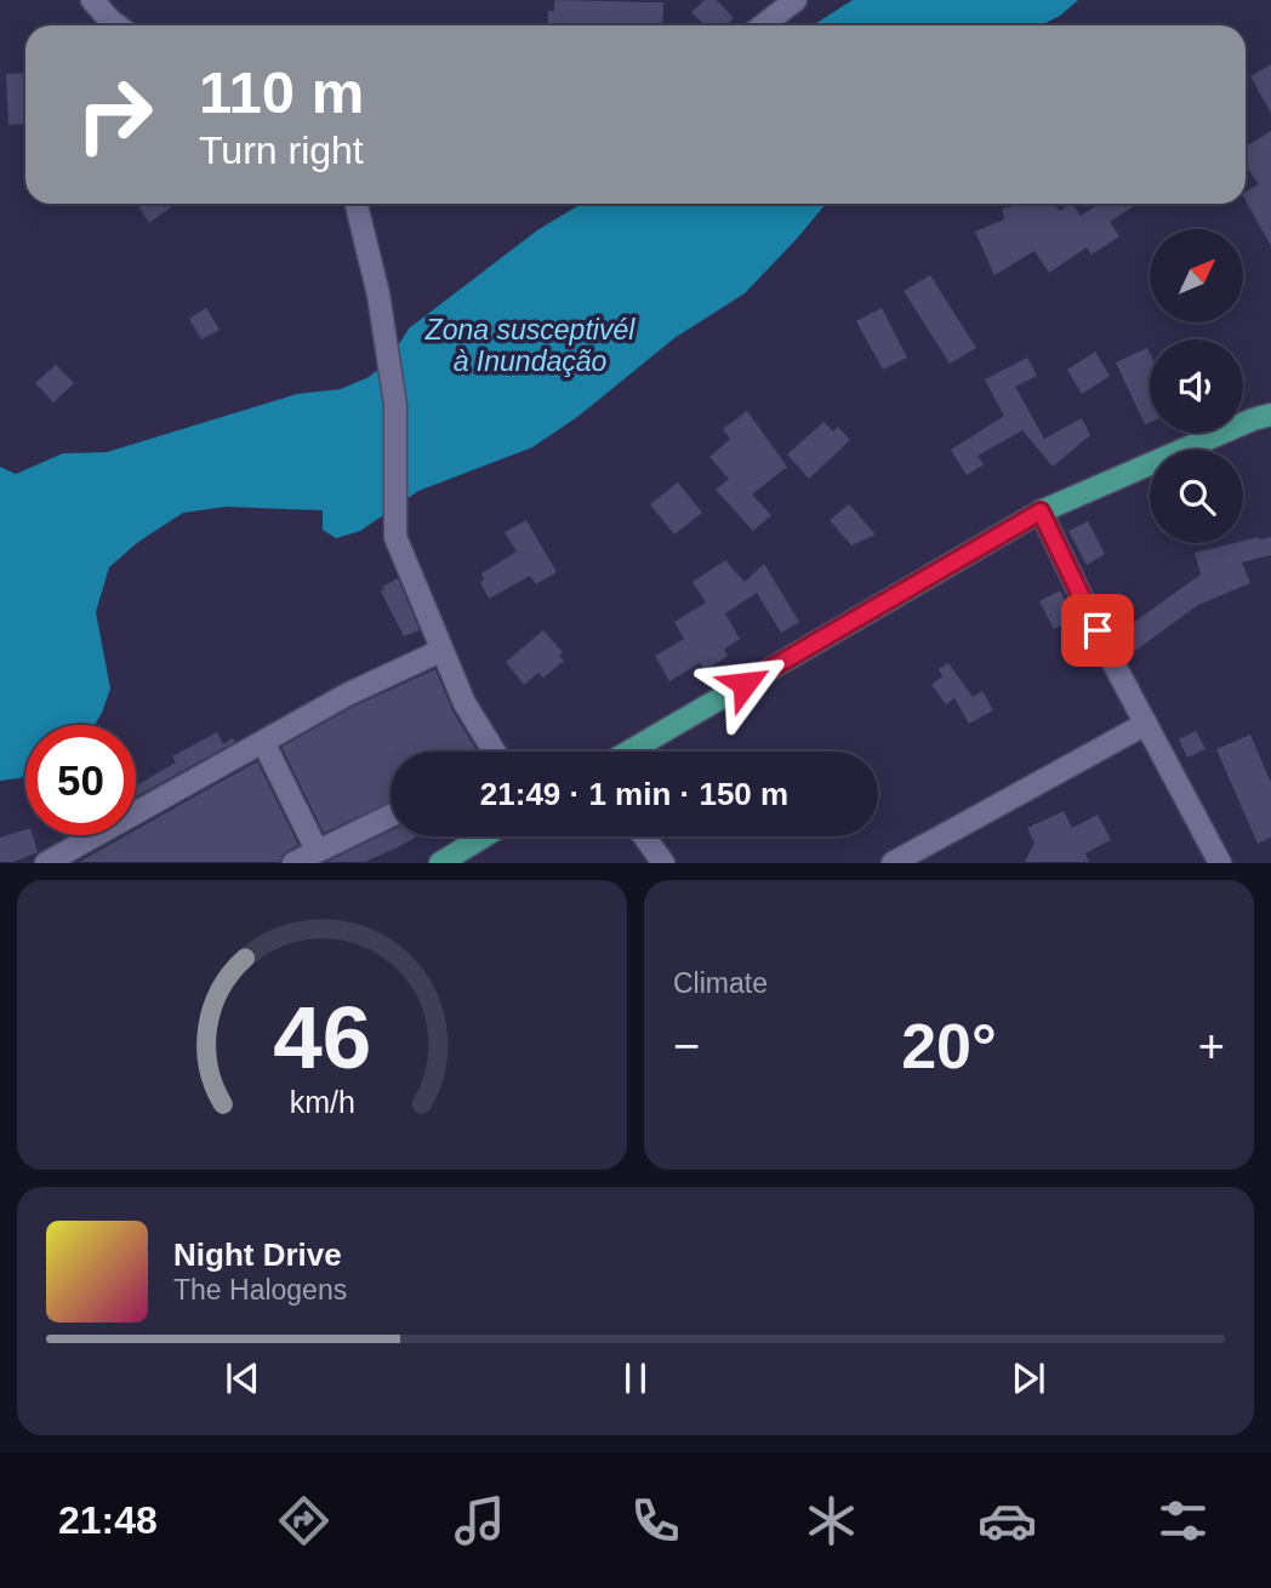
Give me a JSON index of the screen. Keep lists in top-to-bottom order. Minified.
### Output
{"water":["Zona susceptivél à Inundação"],"north":"top right","page":{"turn":["110 m","Turn right"],"limit":"50","trip":"21:49 · 1 min · 150 m","tile":"Climate","heat":["−","20°","+"],"song":["Night Drive","The Halogens"],"tabs":"21:48","gauge":["46","km/h"]}}
